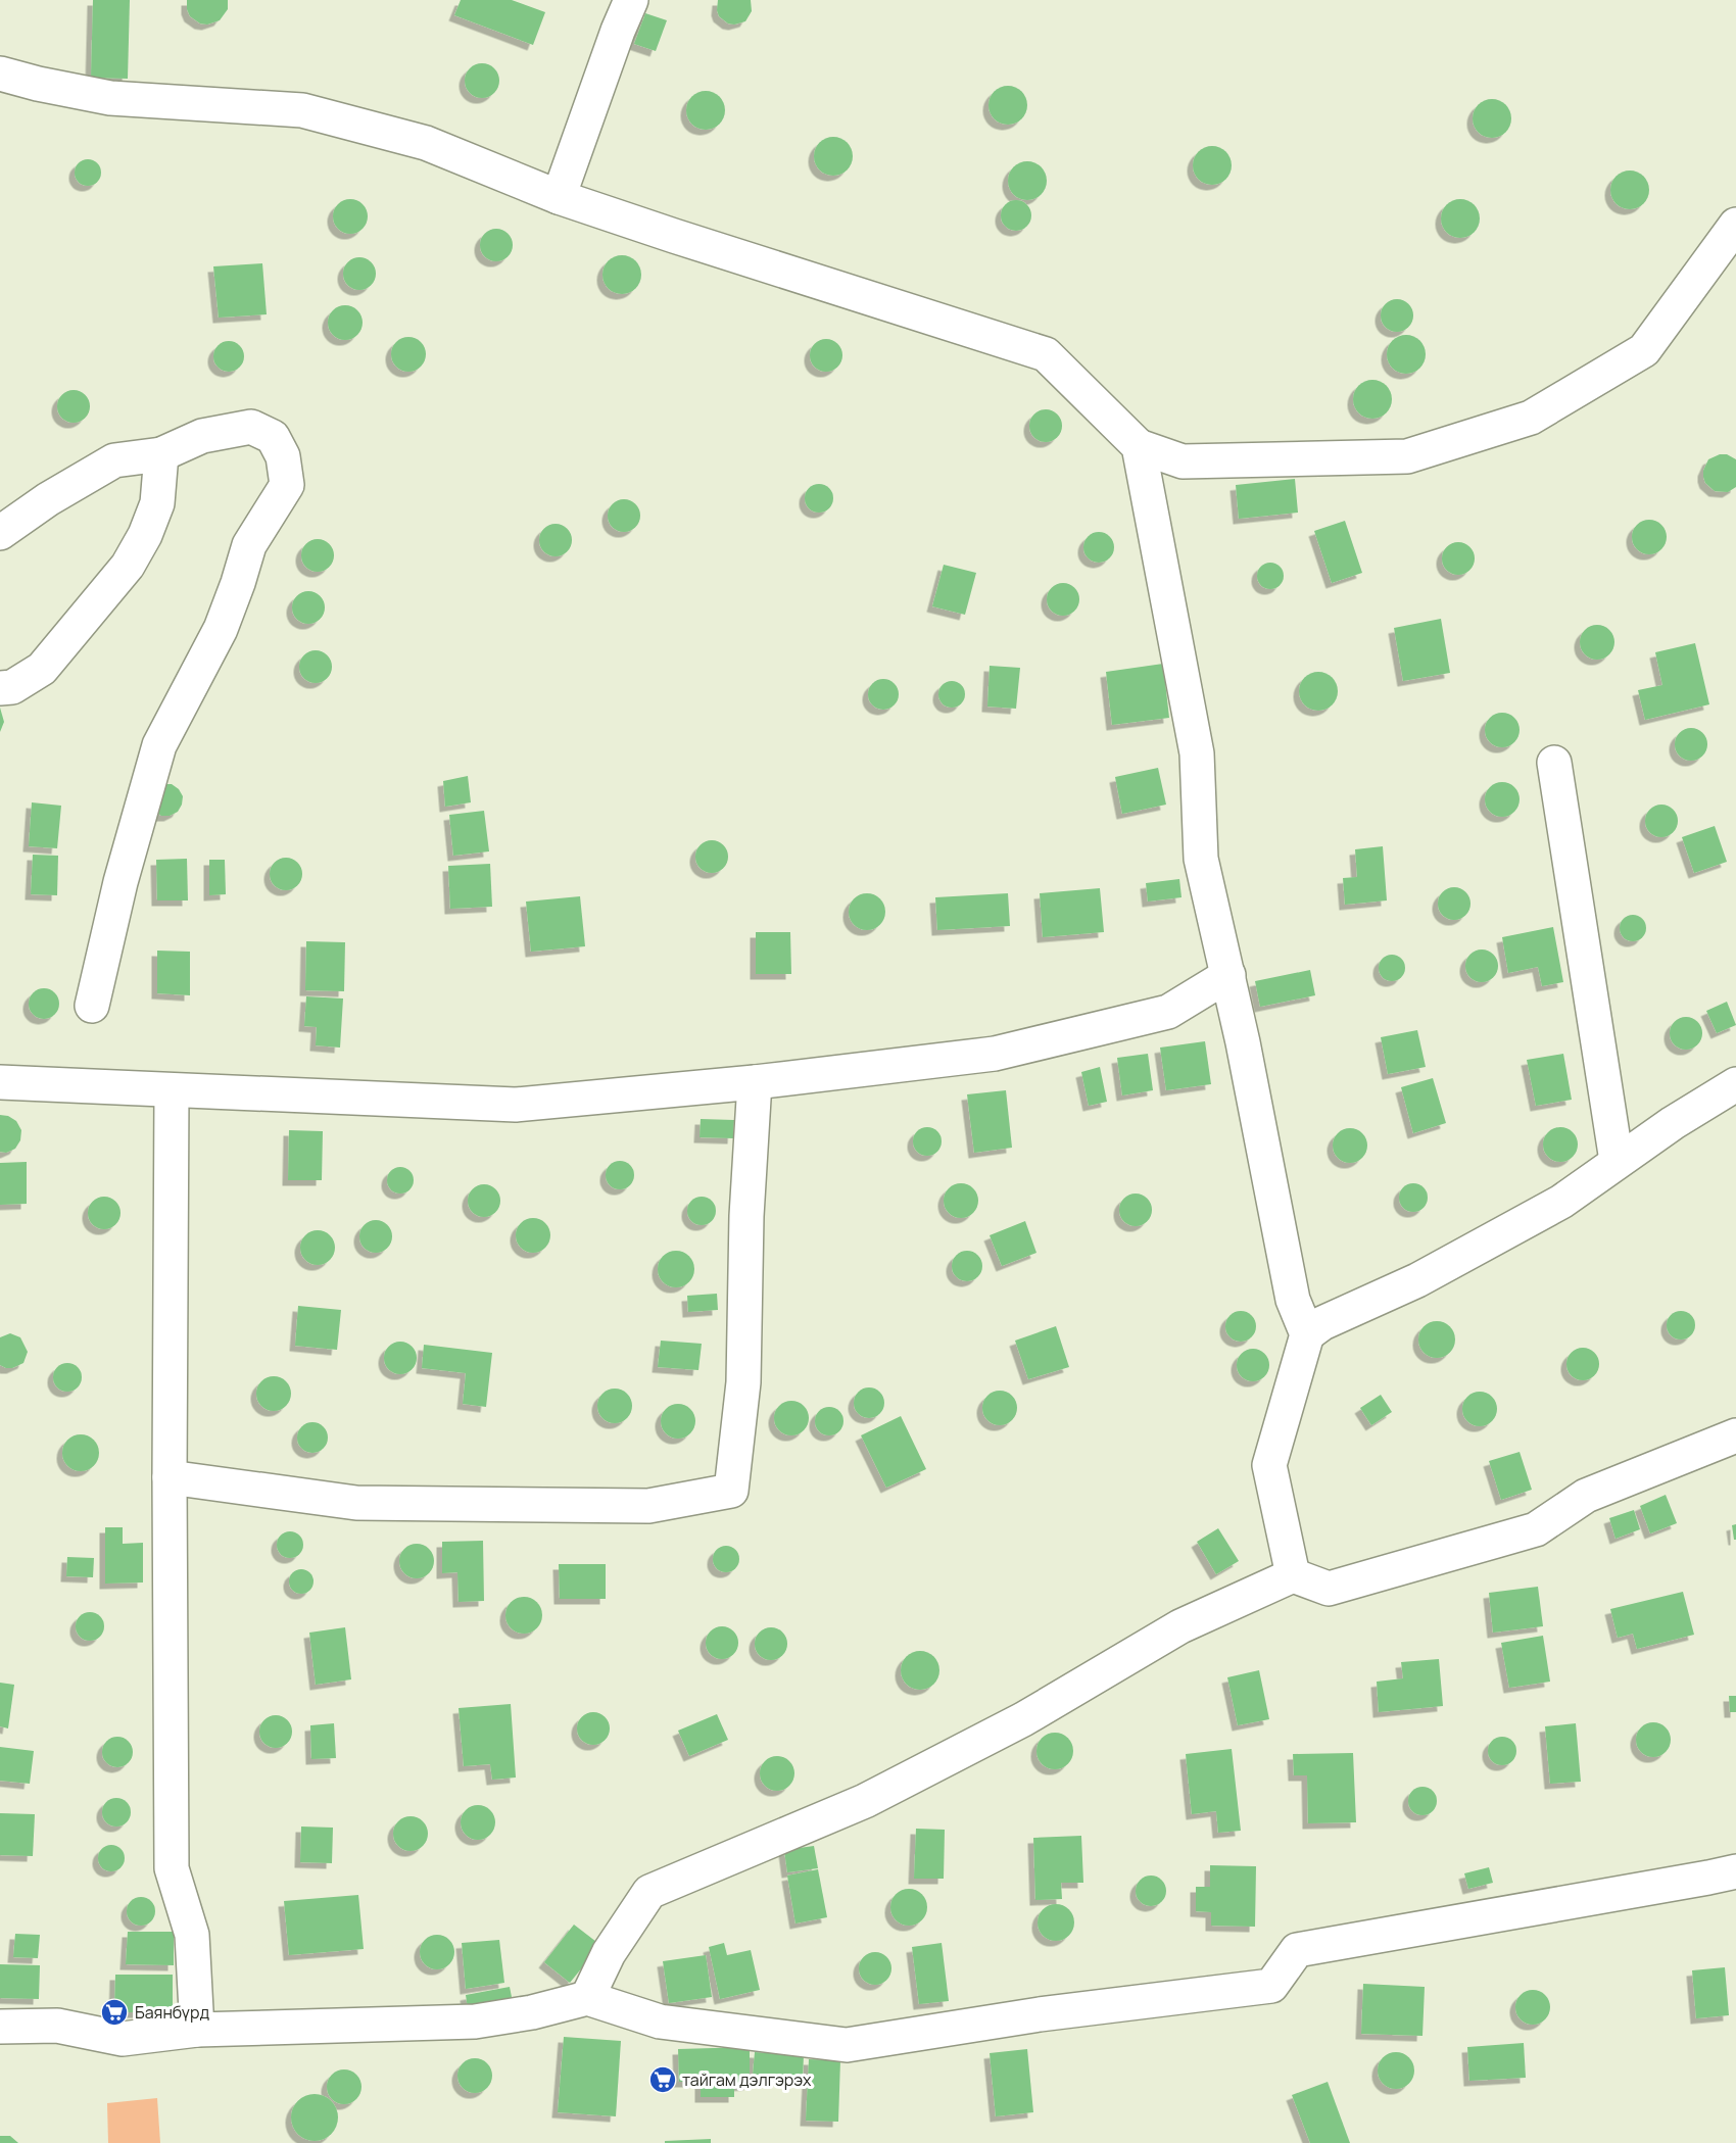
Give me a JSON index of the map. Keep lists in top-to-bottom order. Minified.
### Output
{"places":{"supermarket":["Баянбүрд","тайгам дэлгэрэх"]}}
